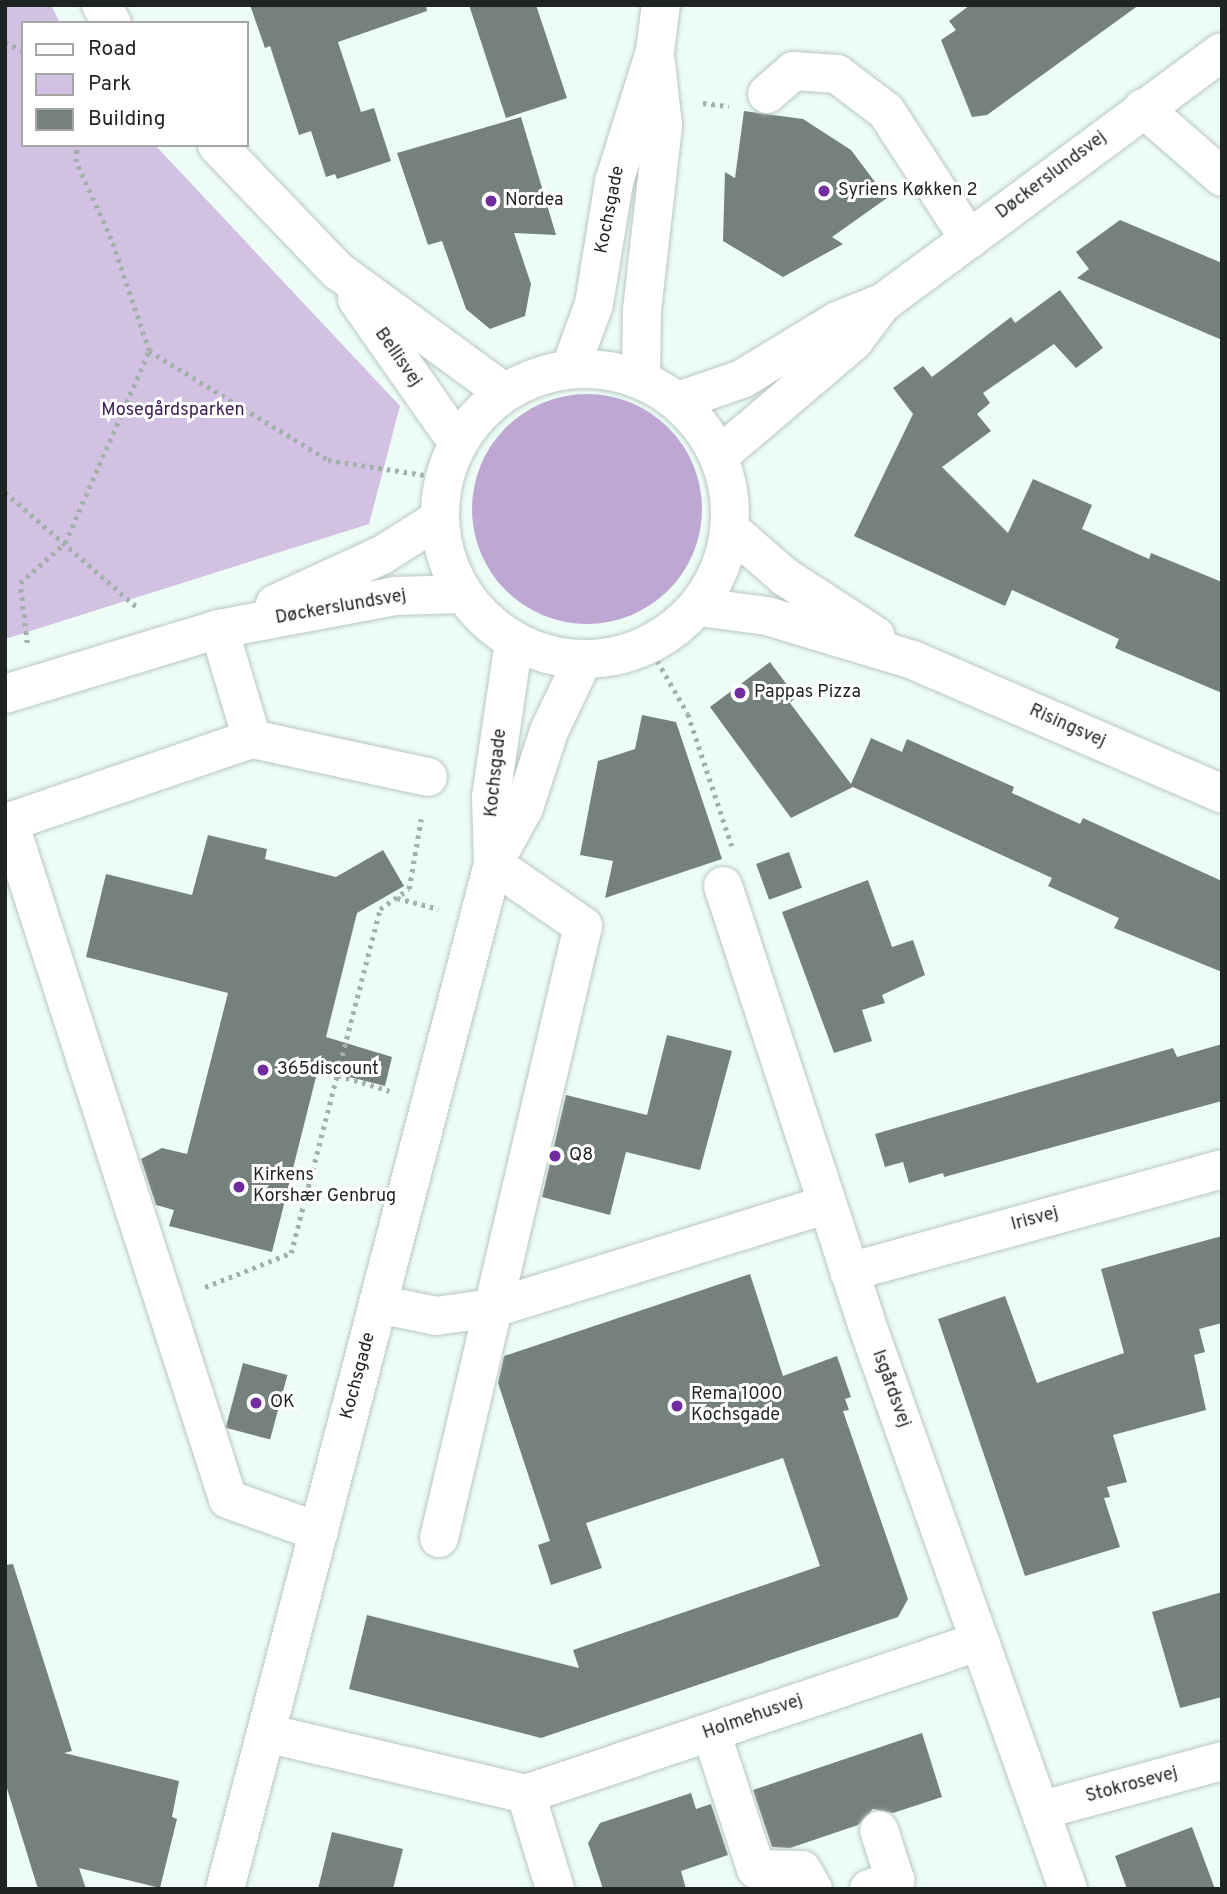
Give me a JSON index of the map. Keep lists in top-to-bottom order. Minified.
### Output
{"streets":{"street":["Døckerslundsvej","Kochsgade","Bellisvej","Risingsvej","Irisvej","Isgårdsvej","Holmehusvej","Stokrosevej"]},"crossings":[["Irisvej","Isgårdsvej"],["Isgårdsvej","Holmehusvej"],["Isgårdsvej","Stokrosevej"]],"parks":["Mosegårdsparken"],"places":["Syriens Køkken 2","Nordea","Pappas Pizza","365discount","Q8","Kirkens Korshær Genbrug","OK","Rema 1000 Kochsgade"],"legend":["Road","Park","Building"]}
